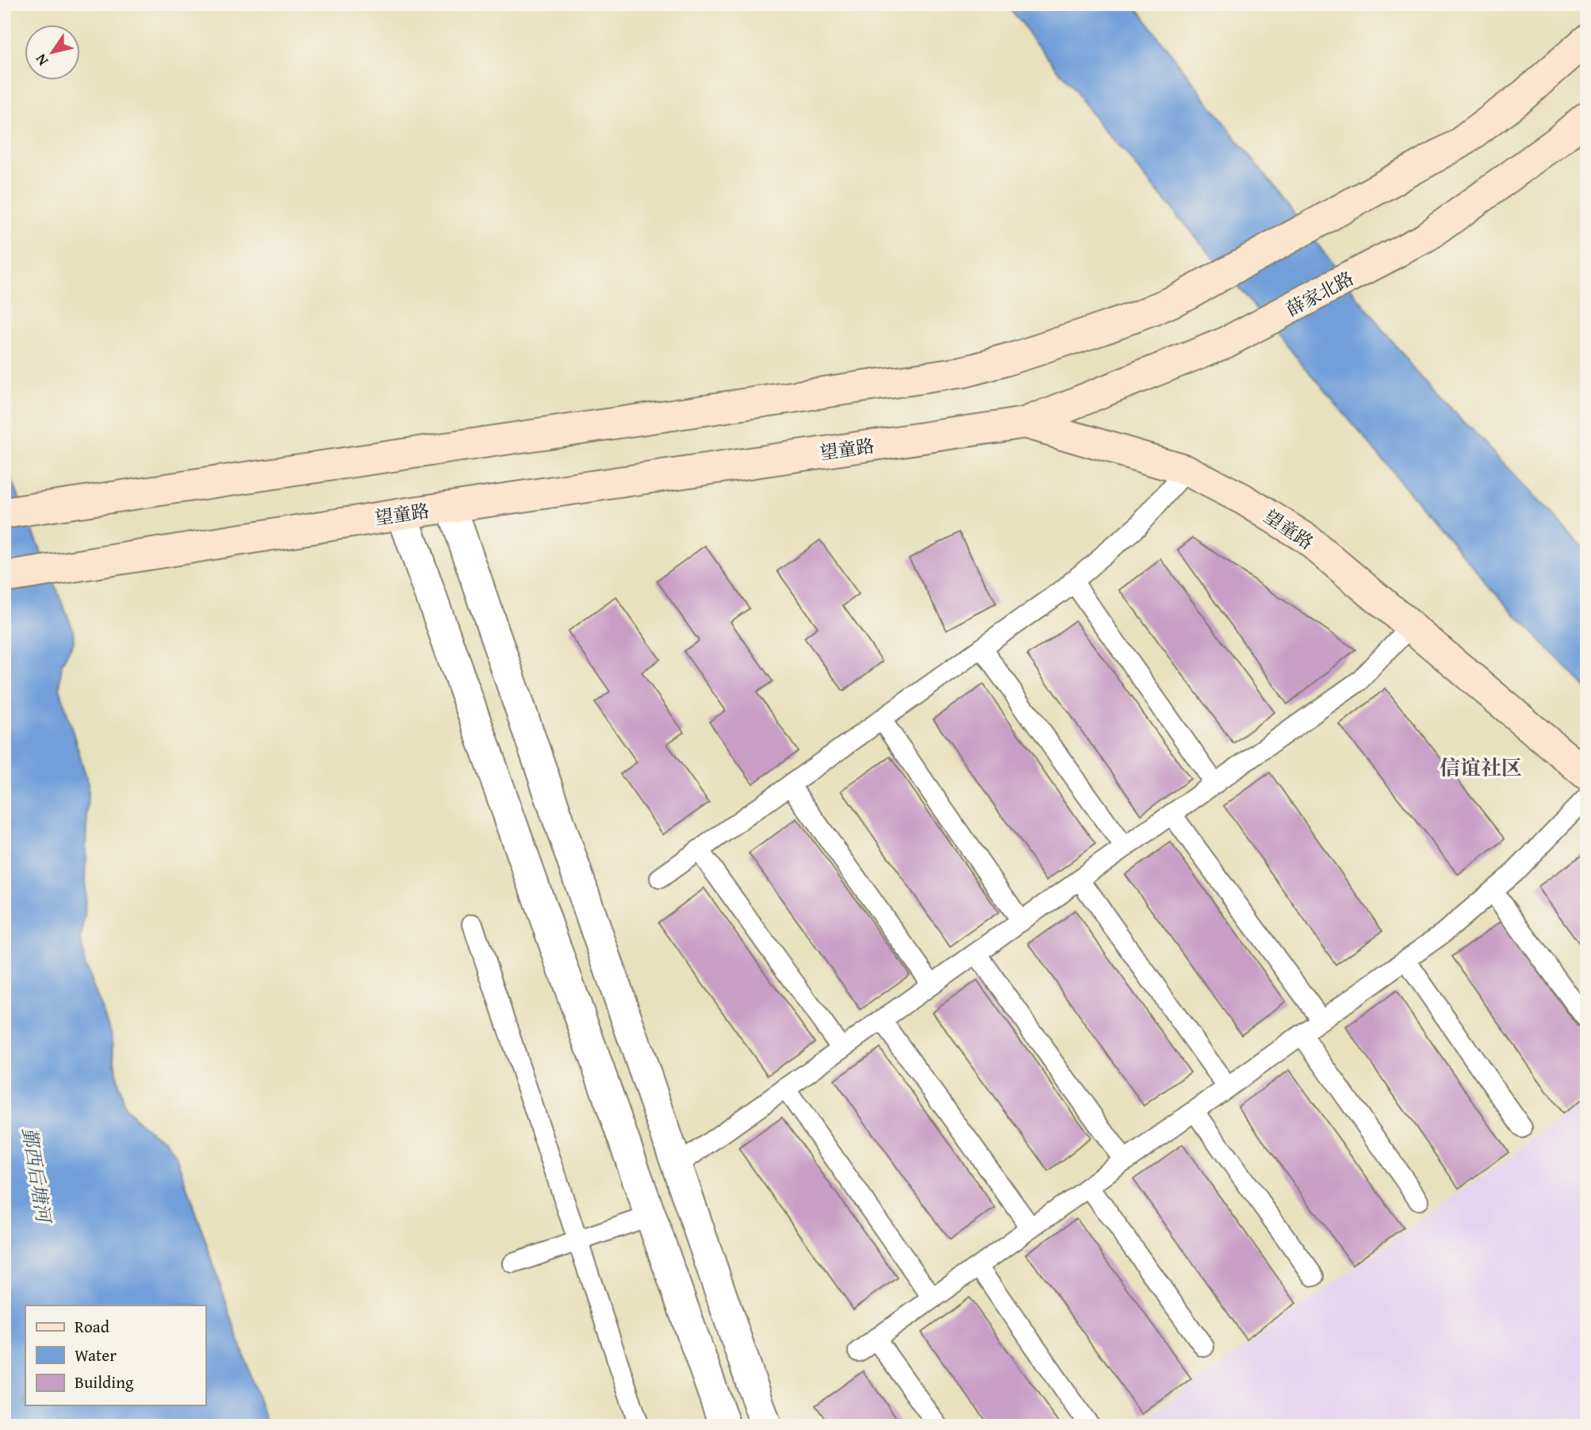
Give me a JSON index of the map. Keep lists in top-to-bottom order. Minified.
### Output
{"streets":{"main road":["薛家北路","望童路"]},"crossings":[["薛家北路","望童路"]],"districts":["信谊社区"],"water":["鄞西后塘河"],"legend":["Road","Water","Building"],"north":"bottom left"}
